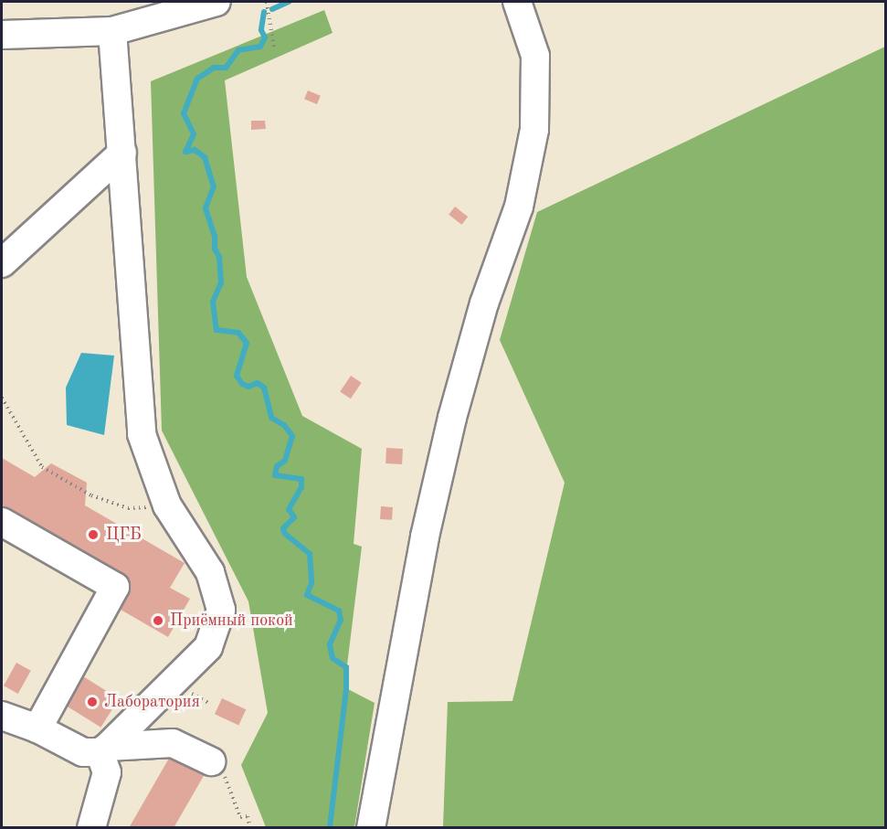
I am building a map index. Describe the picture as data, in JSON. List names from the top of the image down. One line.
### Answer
{"places":["ЦГБ","Приёмный покой","Лаборатория"]}
